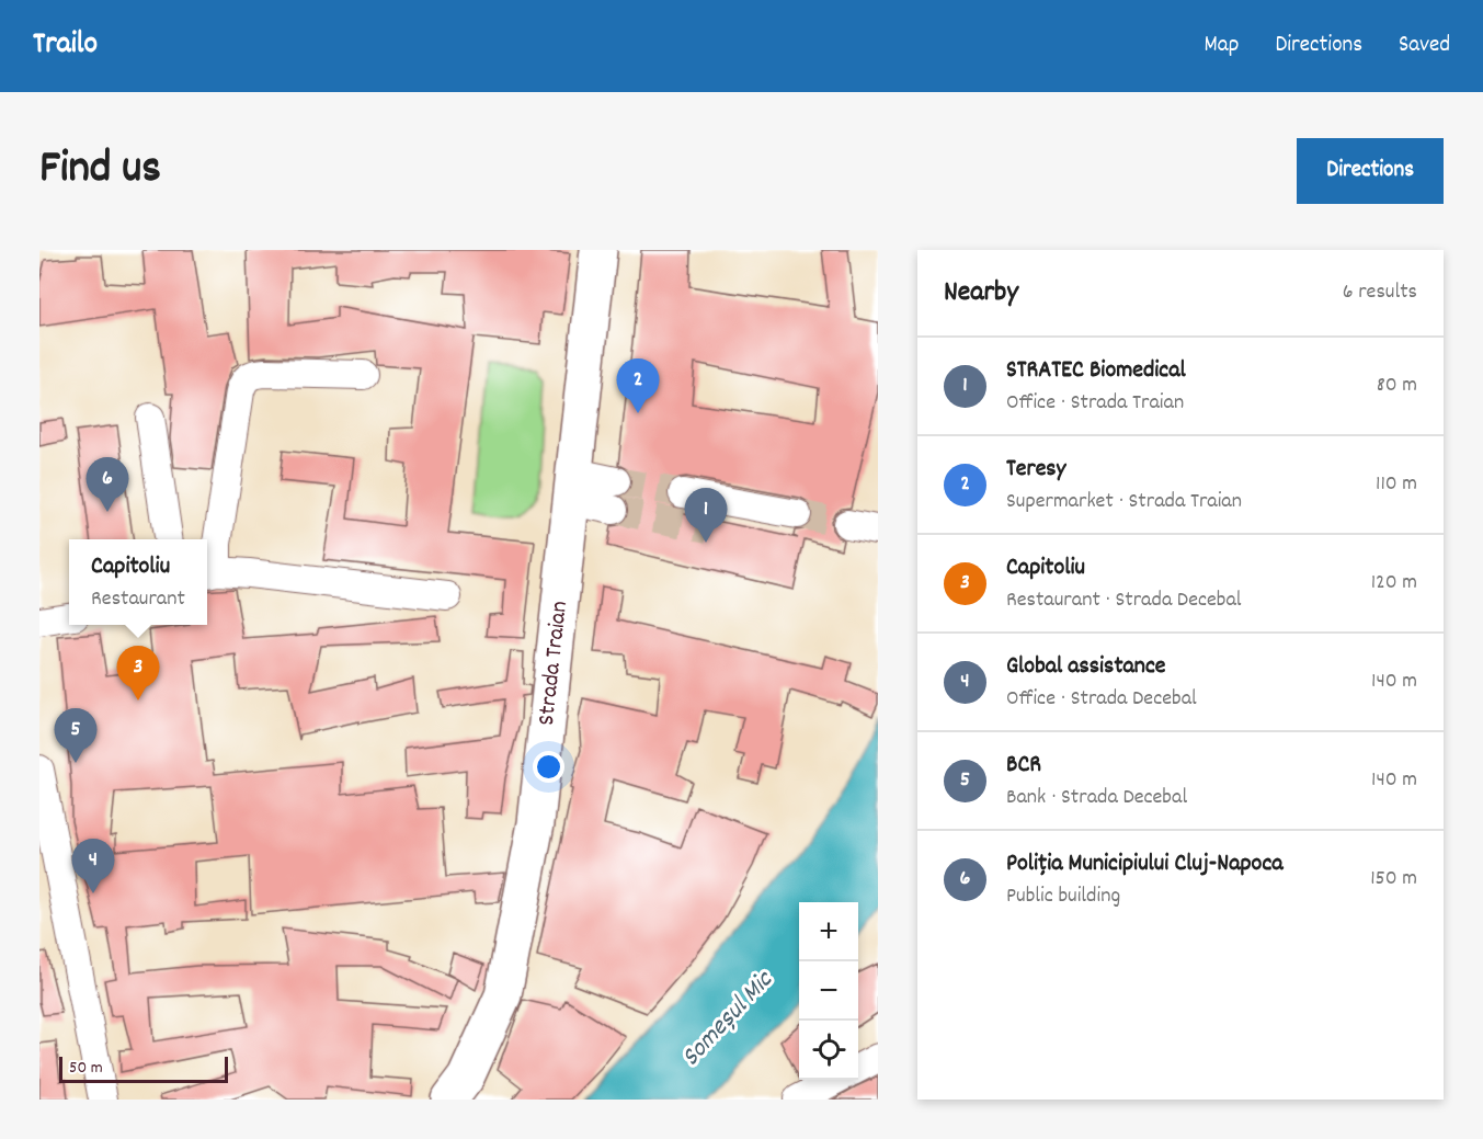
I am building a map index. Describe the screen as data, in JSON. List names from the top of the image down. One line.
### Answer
{"streets":{"main road":["Strada Traian"]},"water":["Someșul Mic"],"scale_bar":"50 m","page":{"header":"Trailo","nav":["Map","Directions","Saved"],"title":"Find us","buttons":"Directions","heading":["Nearby","6 results"],"list":[{"mark":"1","name":"STRATEC Biomedical","note":"Office · Strada Traian","value":"80 m"},{"mark":"2","name":"Teresy","note":"Supermarket · Strada Traian","value":"110 m"},{"mark":"3","name":"Capitoliu","note":"Restaurant · Strada Decebal","value":"120 m"},{"mark":"4","name":"Global assistance","note":"Office · Strada Decebal","value":"140 m"},{"mark":"5","name":"BCR","note":"Bank · Strada Decebal","value":"140 m"},{"mark":"6","name":"Poliția Municipiului Cluj-Napoca","note":"Public building","value":"150 m"}],"pins":["2","6","1","3","5","4"],"popup":["Capitoliu","Restaurant"],"map_buttons":["+","−"],"scale":"50 m"}}
